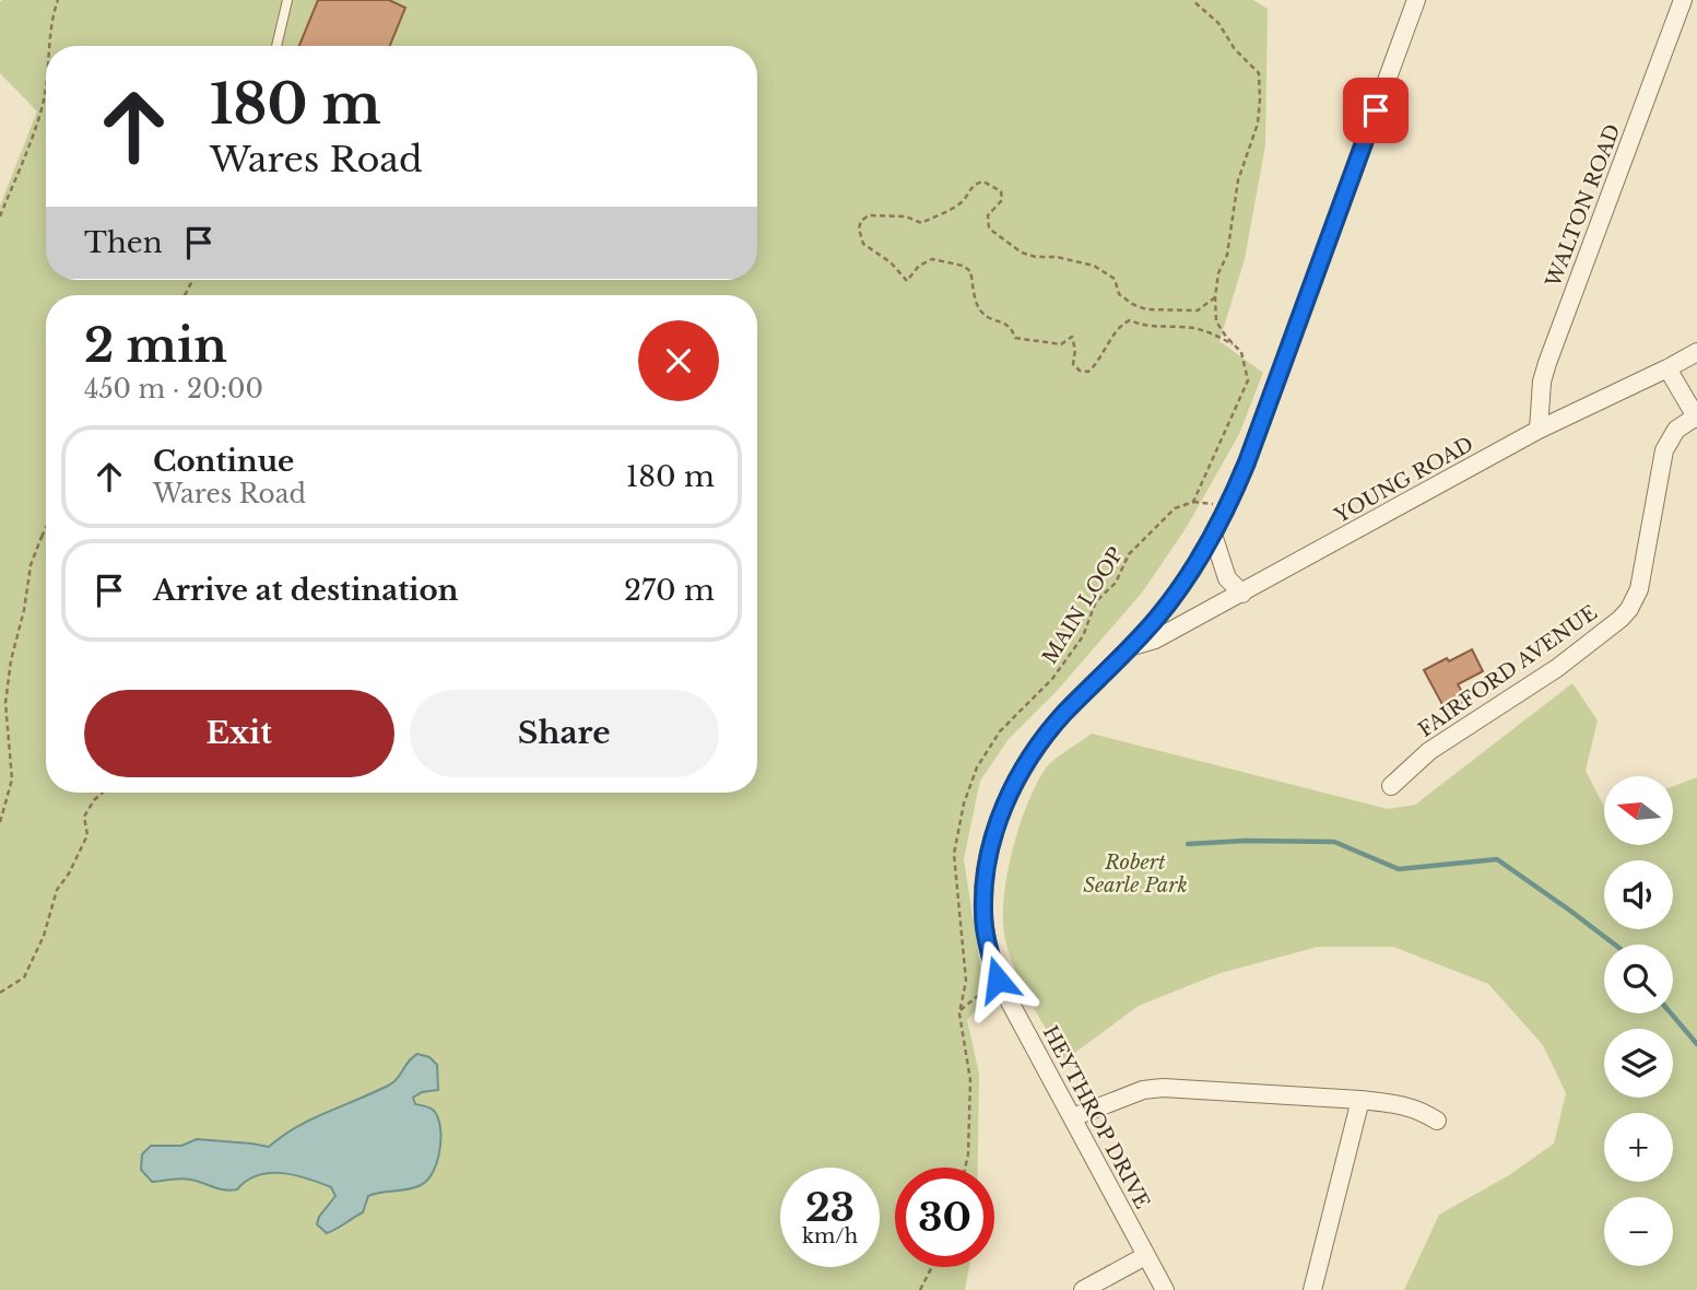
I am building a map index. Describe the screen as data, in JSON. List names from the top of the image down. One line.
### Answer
{"streets":{"street":["WALTON ROAD","YOUNG ROAD","FAIRFORD AVENUE","HEYTHROP DRIVE"],"path":["MAIN LOOP"]},"crossings":[["WALTON ROAD","YOUNG ROAD"],["YOUNG ROAD","HEYTHROP DRIVE"]],"parks":["Robert Searle Park"],"north":"left","page":{"turn":["180 m","Wares Road"],"then":"Then","heading":["2 min","450 m · 20:00"],"list":[{"name":"Continue","note":"Wares Road","value":"180 m"},{"name":"Arrive at destination","value":"270 m"}],"buttons":["Exit","Share"],"map_buttons":["+","−"],"speed":"23 km/h","limit":"30"}}
